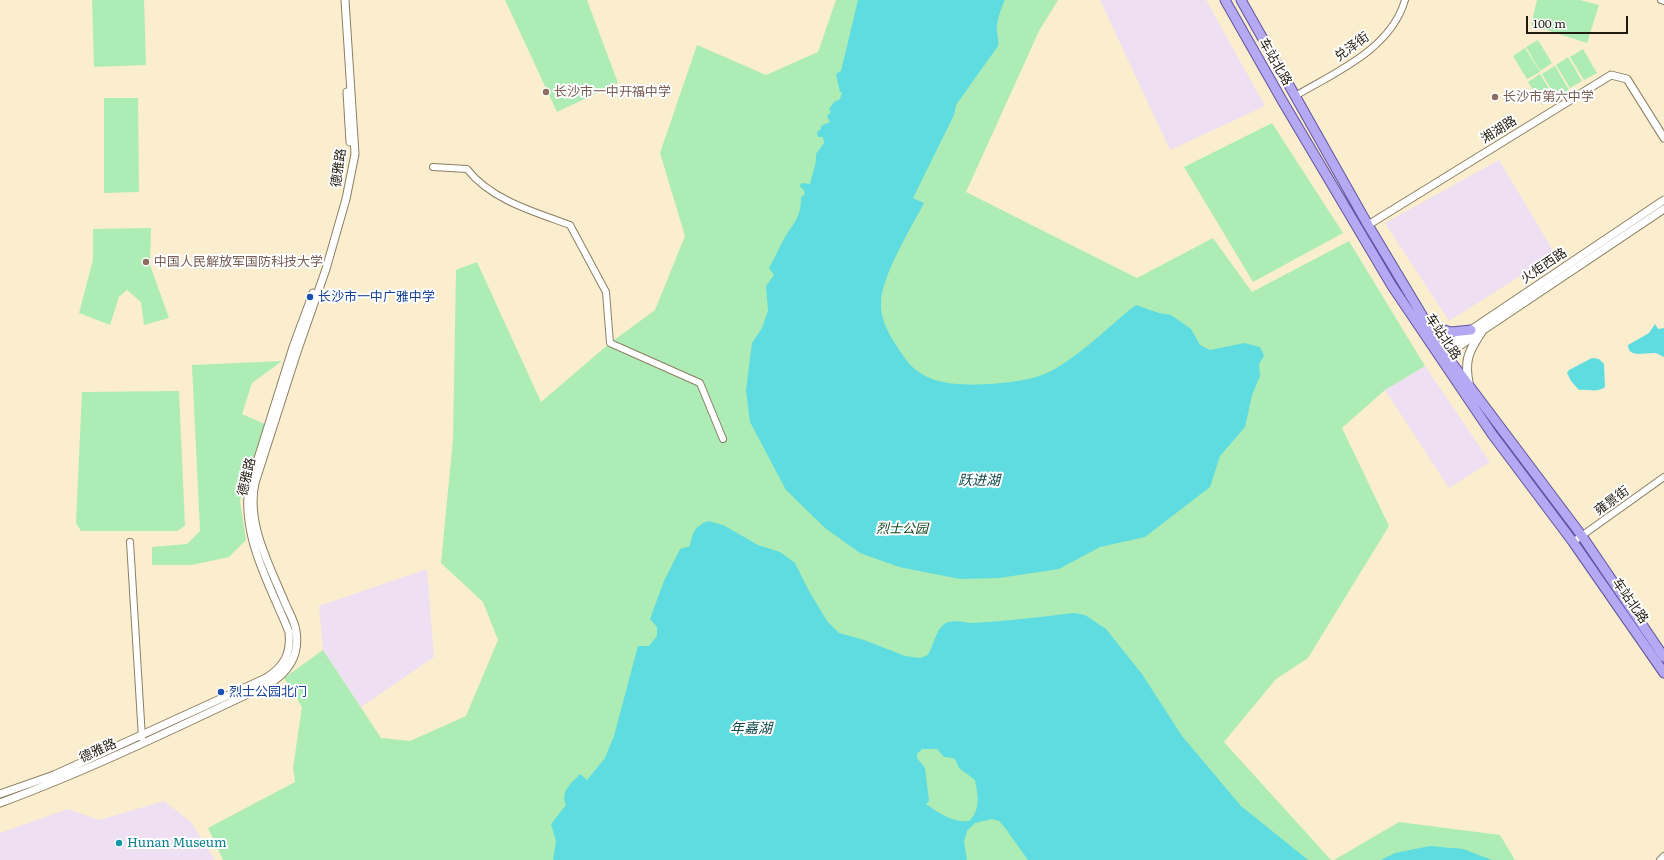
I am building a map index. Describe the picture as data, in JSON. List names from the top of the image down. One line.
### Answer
{"streets":{"main road":["车站北路"],"street":["兑泽街","湘湖路","德雅路","火炬西路","雍景街"]},"crossings":[["兑泽街","车站北路"],["车站北路","湘湖路"],["车站北路","火炬西路"],["车站北路","雍景街"]],"water":["跃进湖","年嘉湖"],"parks":["烈士公园"],"places":["长沙市一中开福中学","长沙市第六中学","中国人民解放军国防科技大学","长沙市一中广雅中学","烈士公园北门","Hunan Museum"],"scale_bar":"100 m"}
